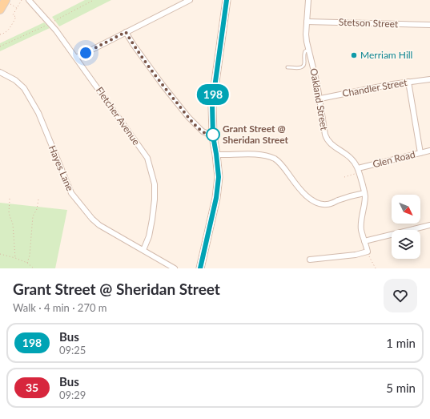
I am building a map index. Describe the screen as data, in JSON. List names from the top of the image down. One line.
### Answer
{"streets":{"street":["Stetson Street","Chandler Street","Oakland Street","Fletcher Avenue","Glen Road","Hayes Lane"]},"crossings":[["Stetson Street","Oakland Street"],["Chandler Street","Oakland Street"],["Oakland Street","Glen Road"],["Fletcher Avenue","Hayes Lane"]],"places":["Merriam Hill","Grant Street @ Sheridan Street"],"lines":["bus line 198"],"north":"bottom right","page":{"on_map":"198","heading":["Grant Street @ Sheridan Street","Walk · 4 min · 270 m"],"list":[{"mark":"198","name":"Bus","note":"09:25","value":"1 min"},{"mark":"35","name":"Bus","note":"09:29","value":"5 min"}]}}
